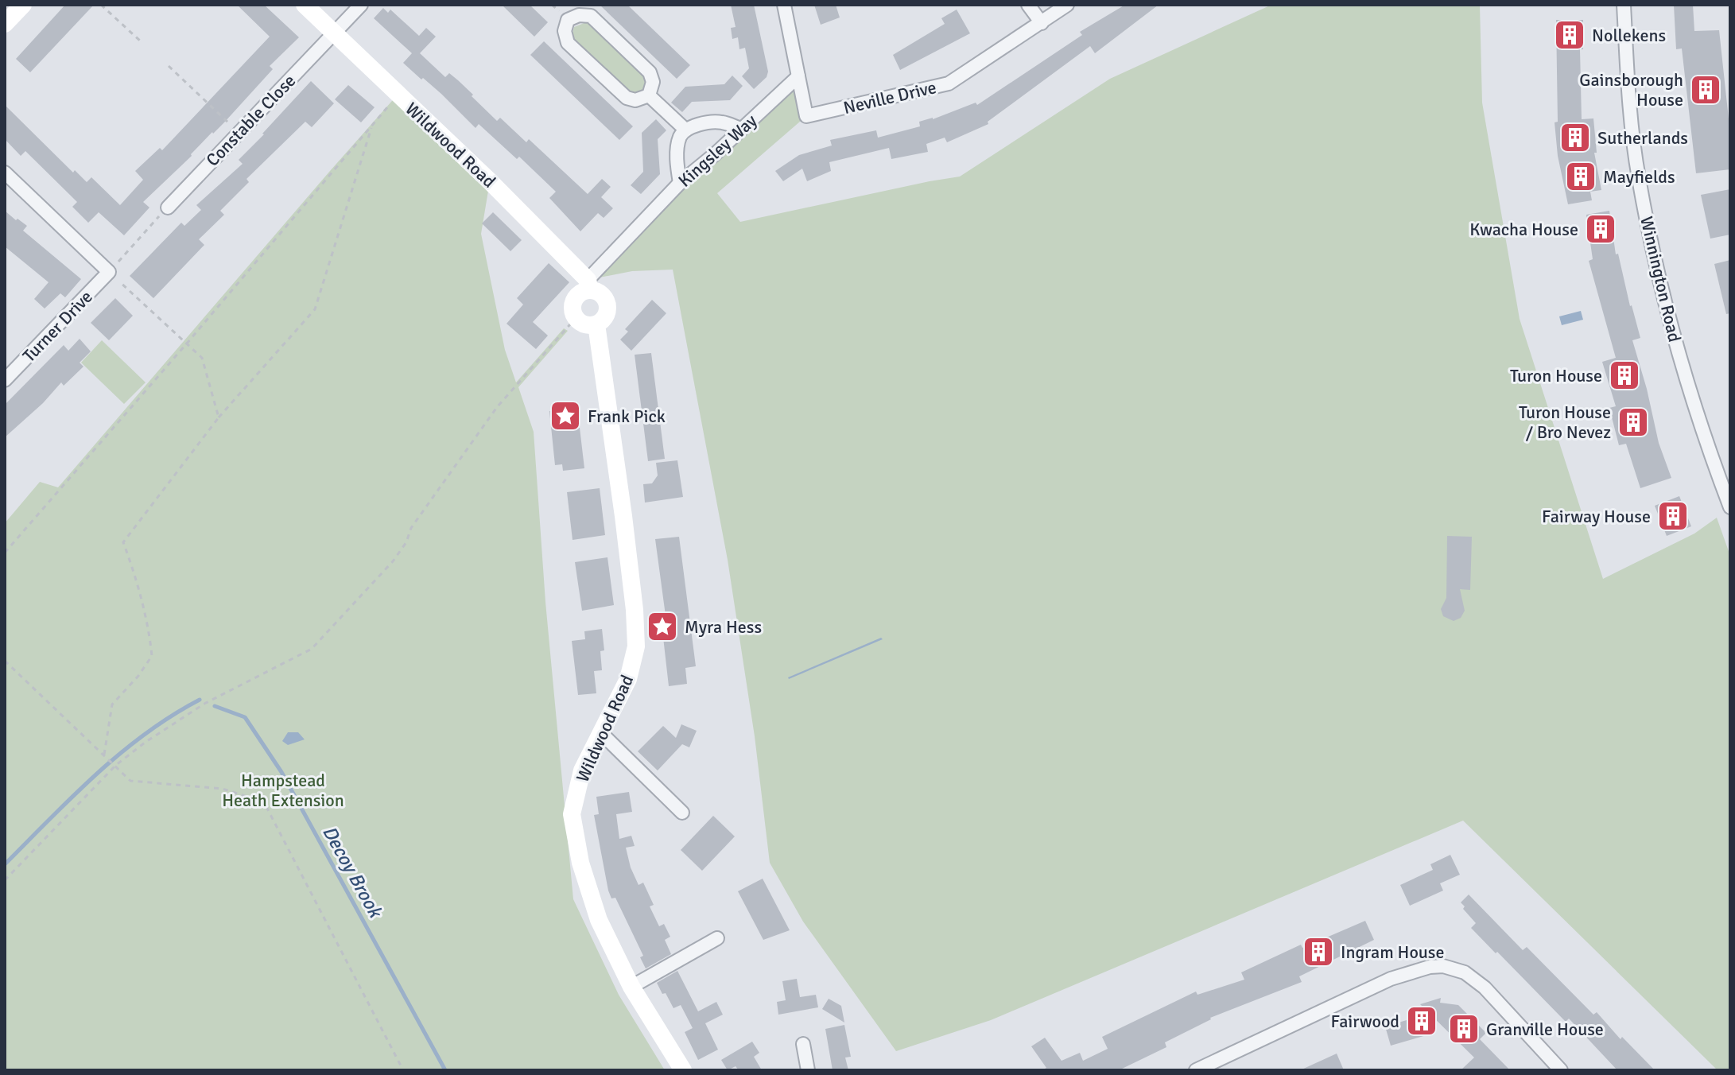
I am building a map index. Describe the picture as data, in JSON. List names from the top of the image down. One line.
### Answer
{"streets":{"street":["Neville Drive","Constable Close","Wildwood Road","Kingsley Way","Winnington Road","Turner Drive"]},"crossings":[["Neville Drive","Kingsley Way"],["Constable Close","Wildwood Road"],["Wildwood Road","Kingsley Way"]],"water":["Decoy Brook"],"parks":["Hampstead Heath Extension"],"places":{"building":["Nollekens","Gainsborough House","Sutherlands","Mayfields","Kwacha House","Turon House","Turon House / Bro Nevez","Fairway House","Ingram House","Fairwood","Granville House"],"place":["Frank Pick","Myra Hess"]}}
